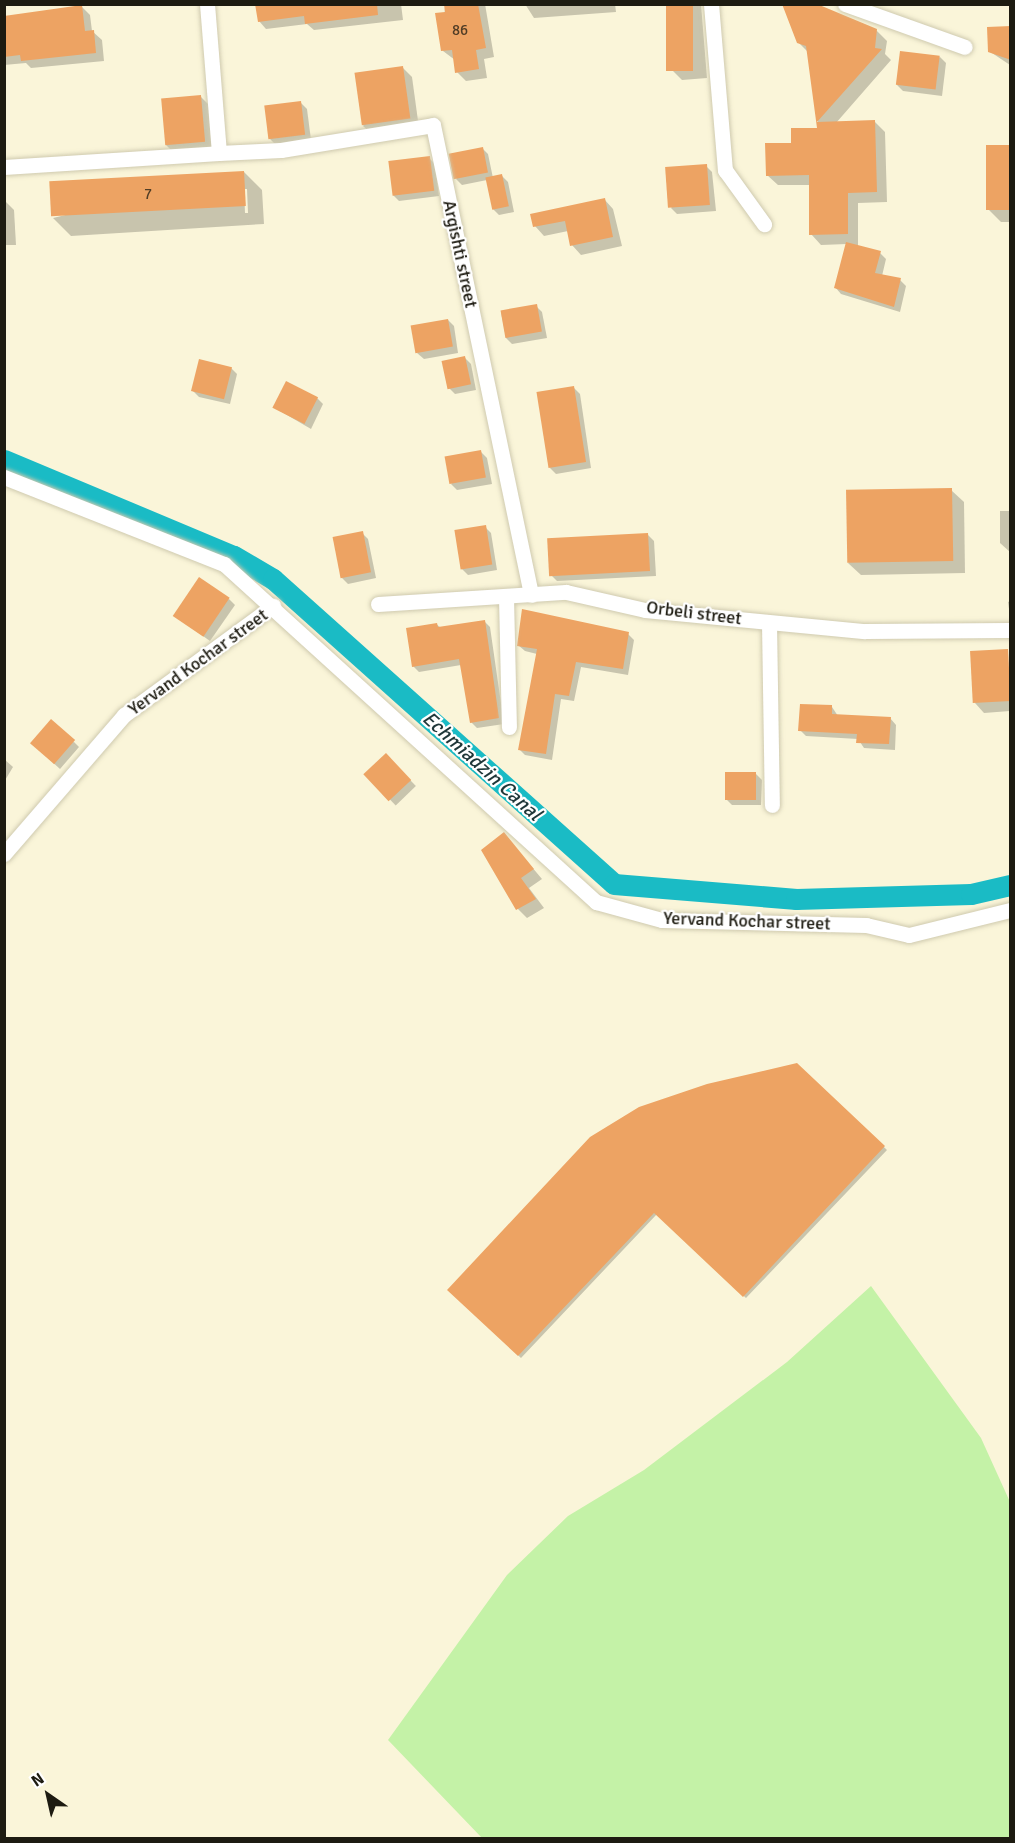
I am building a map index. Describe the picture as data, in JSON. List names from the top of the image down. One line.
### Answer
{"streets":{"street":["Argishti street","Orbeli street","Yervand Kochar street"]},"crossings":[["Argishti street","Orbeli street"]],"water":["Echmiadzin Canal"],"house_numbers":["86","7"],"north":"top left"}
